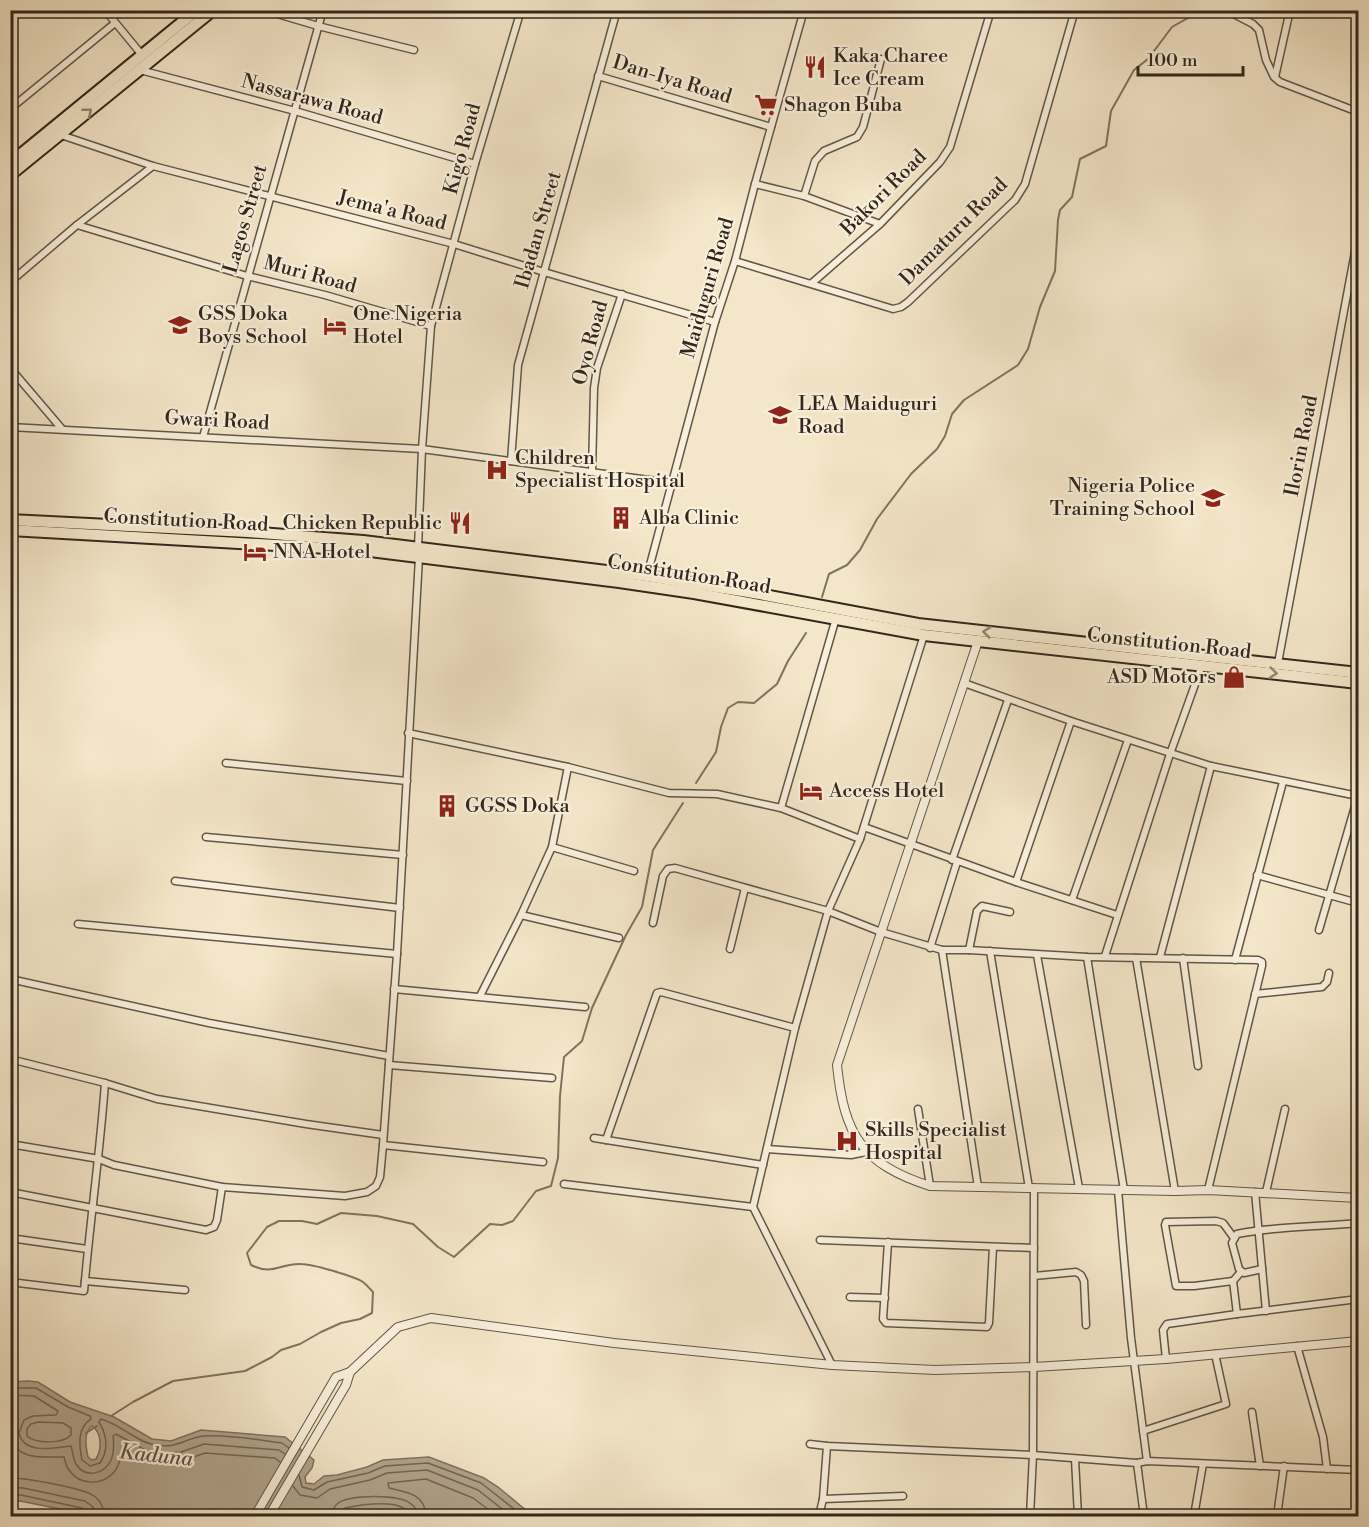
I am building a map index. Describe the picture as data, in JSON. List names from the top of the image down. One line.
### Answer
{"streets":{"main road":["Constitution Road"],"street":["Dan-Iya Road","Nassarawa Road","Kigo Road","Bakori Road","Jema'a Road","Lagos Street","Ibadan Street","Damaturu Road","Muri Road","Maiduguri Road","Oyo Road","Gwari Road","Ilorin Road"]},"crossings":[["Dan-Iya Road","Ibadan Street"],["Dan-Iya Road","Maiduguri Road"],["Nassarawa Road","Kigo Road"],["Nassarawa Road","Lagos Street"],["Kigo Road","Jema'a Road"],["Kigo Road","Muri Road"],["Kigo Road","Gwari Road"],["Kigo Road","Constitution Road"],["Bakori Road","Damaturu Road"],["Jema'a Road","Lagos Street"],["Jema'a Road","Ibadan Street"],["Jema'a Road","Maiduguri Road"],["Jema'a Road","Oyo Road"],["Lagos Street","Muri Road"],["Lagos Street","Gwari Road"],["Ibadan Street","Gwari Road"],["Damaturu Road","Maiduguri Road"],["Maiduguri Road","Gwari Road"],["Maiduguri Road","Constitution Road"],["Oyo Road","Gwari Road"],["Ilorin Road","Constitution Road"]],"water":["Kaduna"],"places":{"restaurant":["Kaka Charee Ice Cream","Chicken Republic"],"supermarket":["Shagon Buba"],"school or university":["GSS Doka Boys School","LEA Maiduguri Road","Nigeria Police Training School"],"hotel":["One Nigeria Hotel","NNA Hotel","Access Hotel"],"hospital":["Children Specialist Hospital","Skills Specialist Hospital"],"building":["Alba Clinic","GGSS Doka"],"shop":["ASD Motors"]},"scale_bar":"100 m"}
